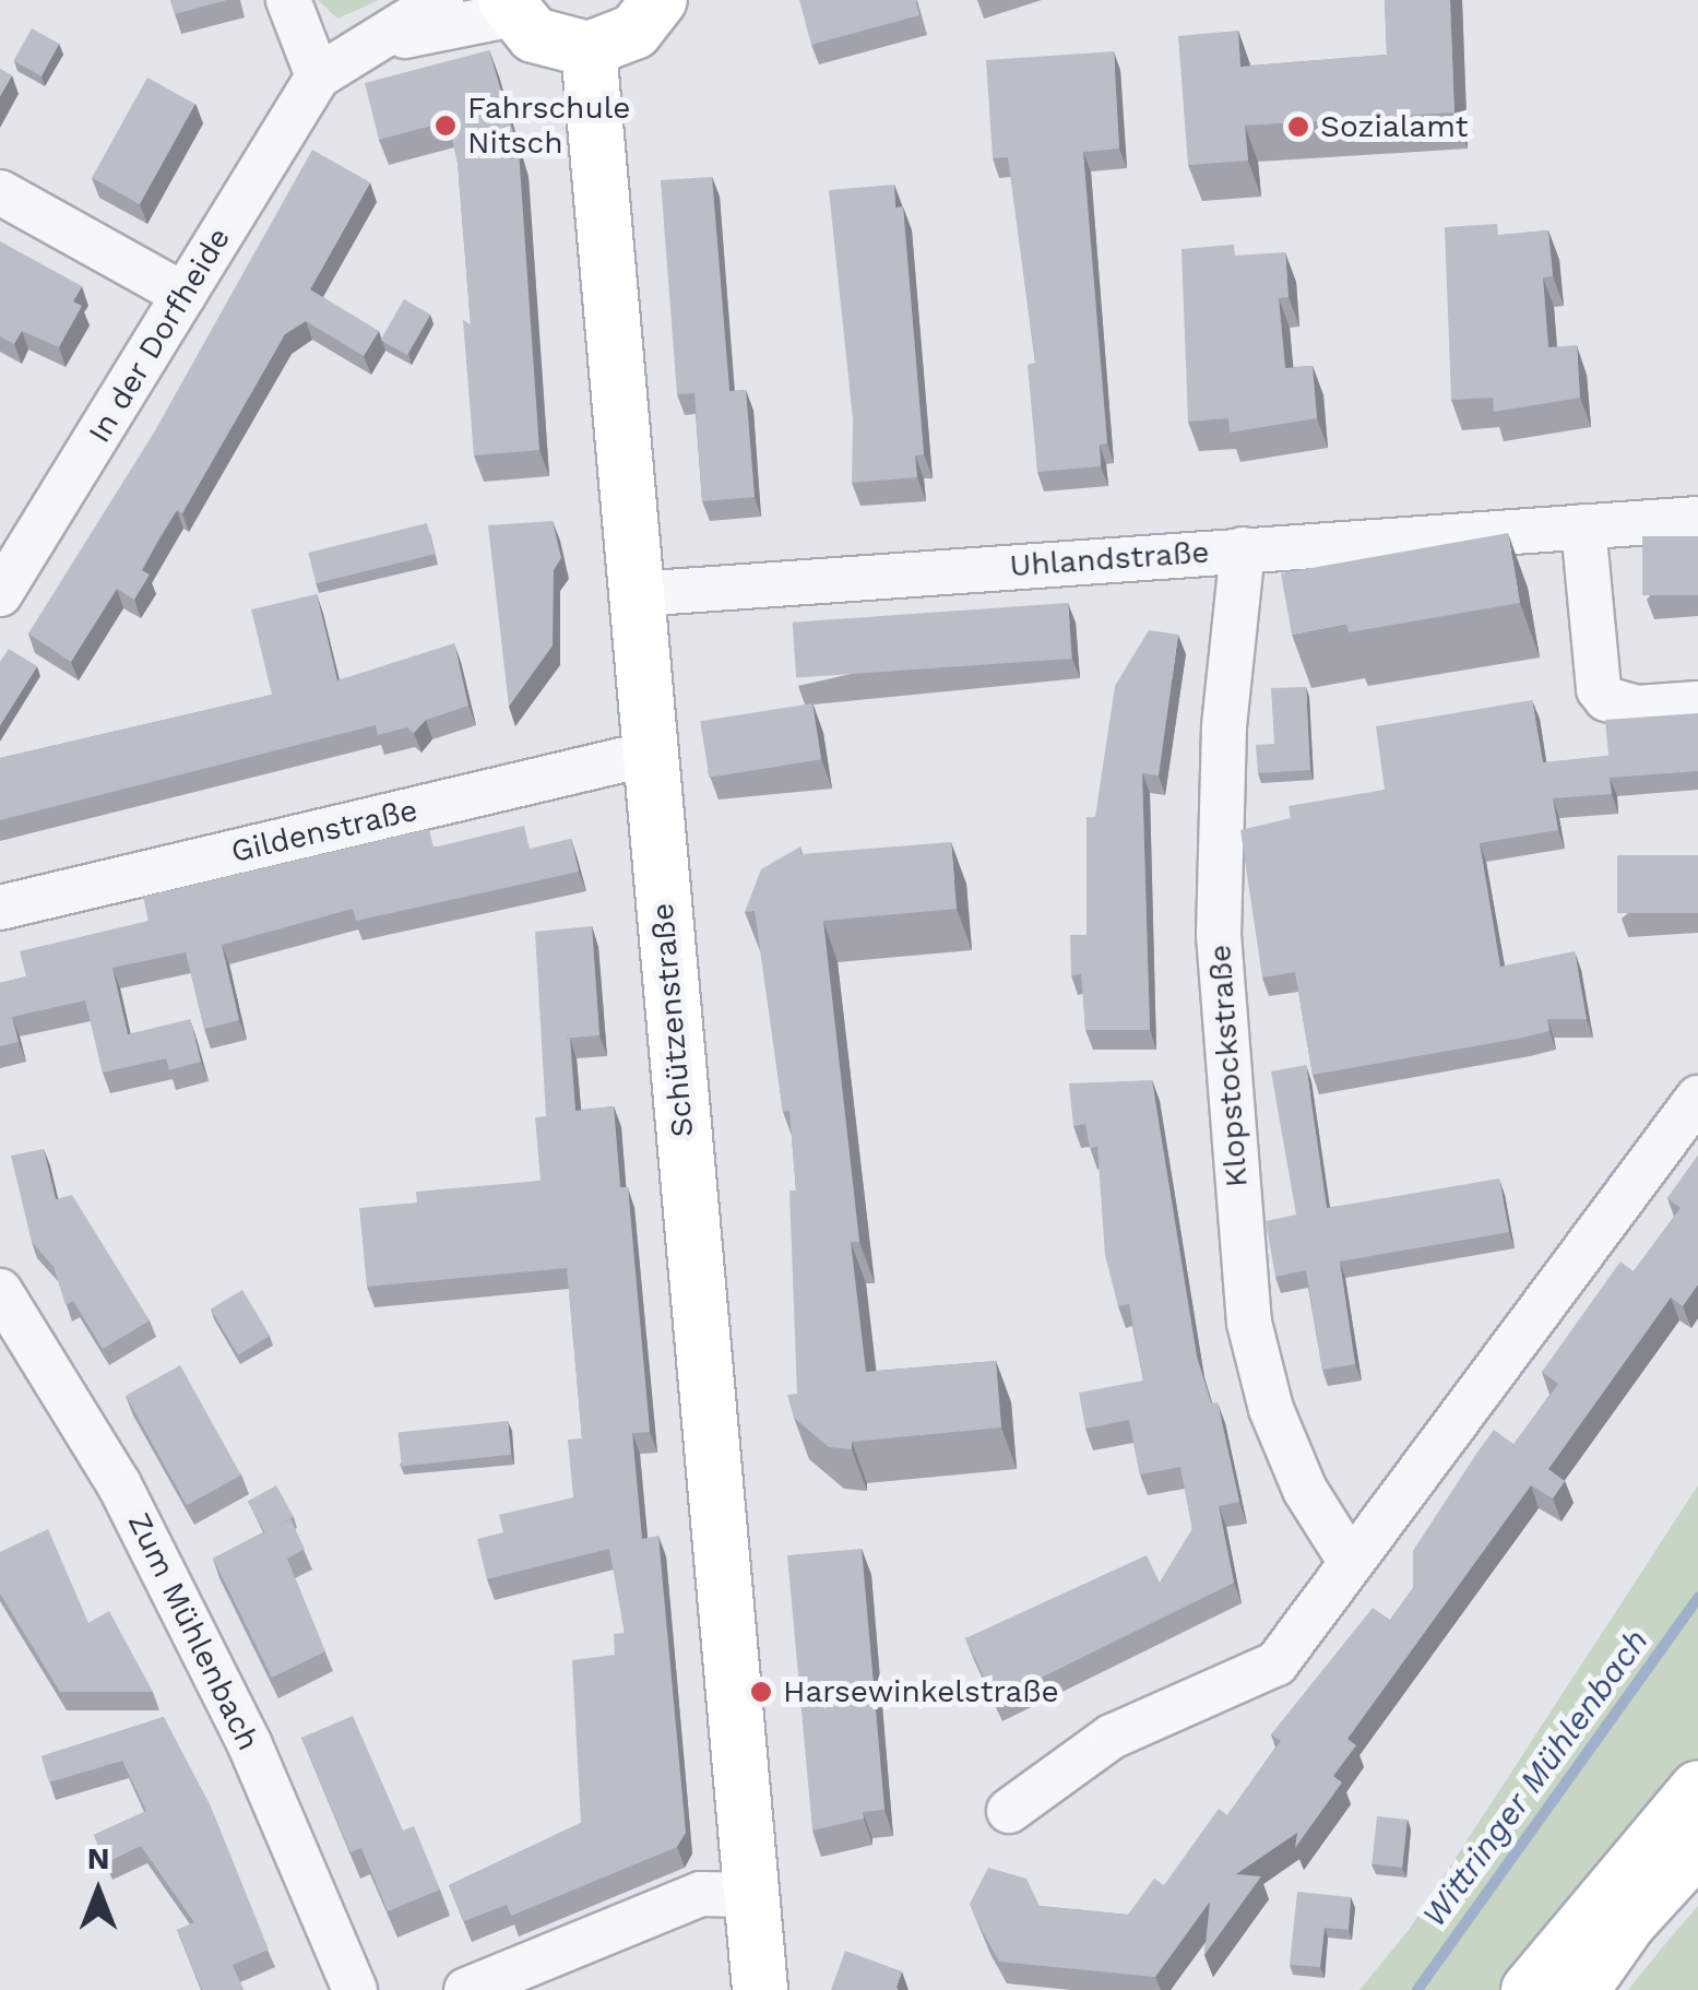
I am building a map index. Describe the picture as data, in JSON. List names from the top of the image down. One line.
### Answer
{"streets":{"main road":["Schützenstraße"],"street":["In der Dorfheide","Uhlandstraße","Gildenstraße","Klopstockstraße","Zum Mühlenbach"]},"crossings":[["Uhlandstraße","Schützenstraße"],["Uhlandstraße","Klopstockstraße"],["Gildenstraße","Schützenstraße"]],"water":["Wittringer Mühlenbach"],"places":["Fahrschule Nitsch","Sozialamt","Harsewinkelstraße"],"north":"top"}
